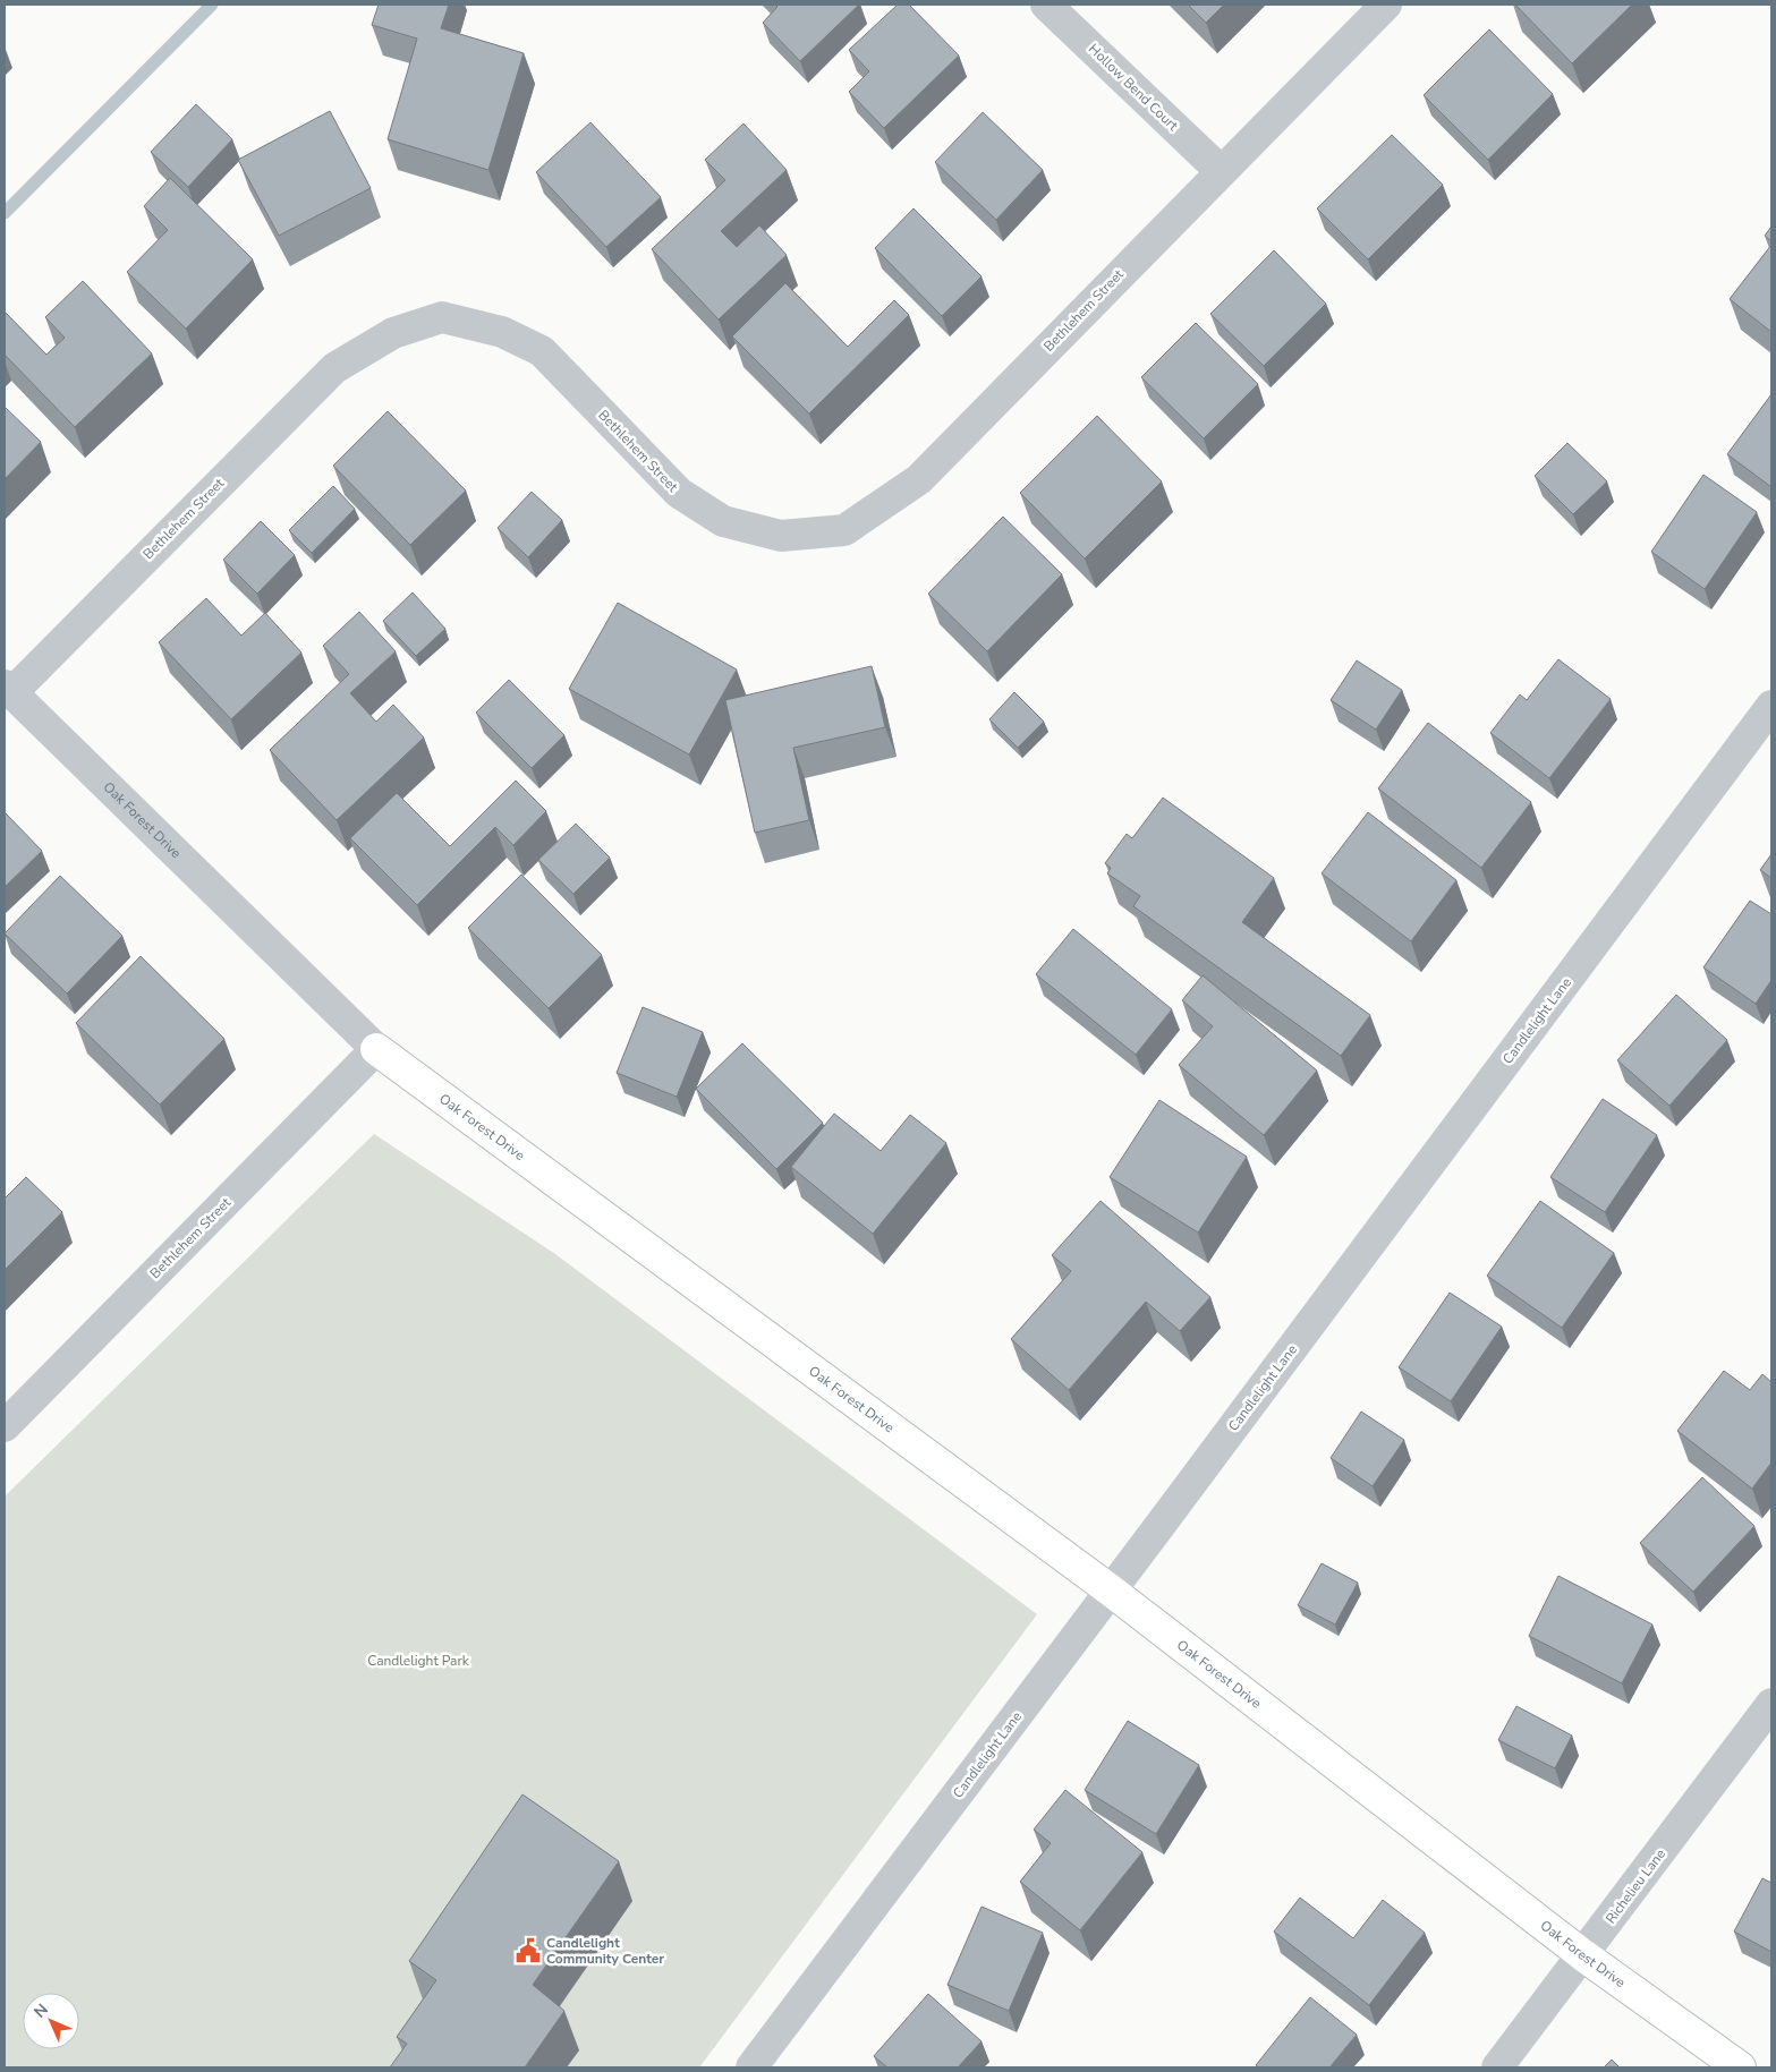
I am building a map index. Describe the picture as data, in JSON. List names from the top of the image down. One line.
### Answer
{"streets":{"street":["Hollow Bend Court","Bethlehem Street","Oak Forest Drive","Candlelight Lane","Richelieu Lane"]},"crossings":[["Hollow Bend Court","Bethlehem Street"],["Bethlehem Street","Oak Forest Drive"],["Oak Forest Drive","Candlelight Lane"],["Oak Forest Drive","Richelieu Lane"]],"parks":["Candlelight Park"],"places":{"public building":["Candlelight Community Center"]},"north":"top left"}
